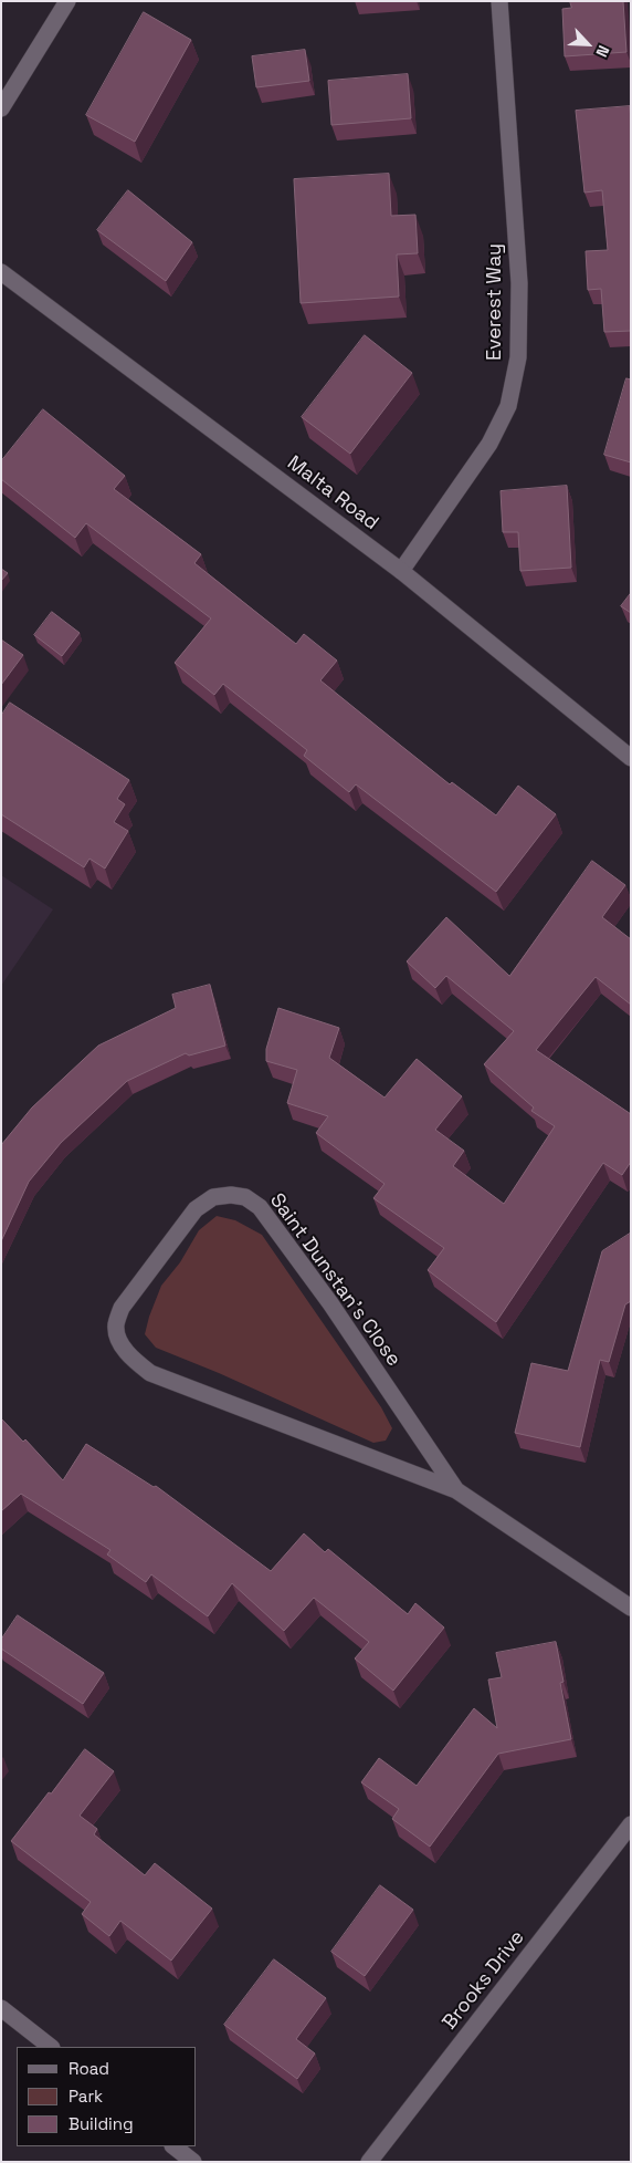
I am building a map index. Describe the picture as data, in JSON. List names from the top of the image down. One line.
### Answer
{"streets":{"street":["Everest Way","Malta Road","Saint Dunstan's Close","Brooks Drive"]},"crossings":[["Everest Way","Malta Road"]],"legend":["Road","Park","Building"],"north":"bottom right"}
